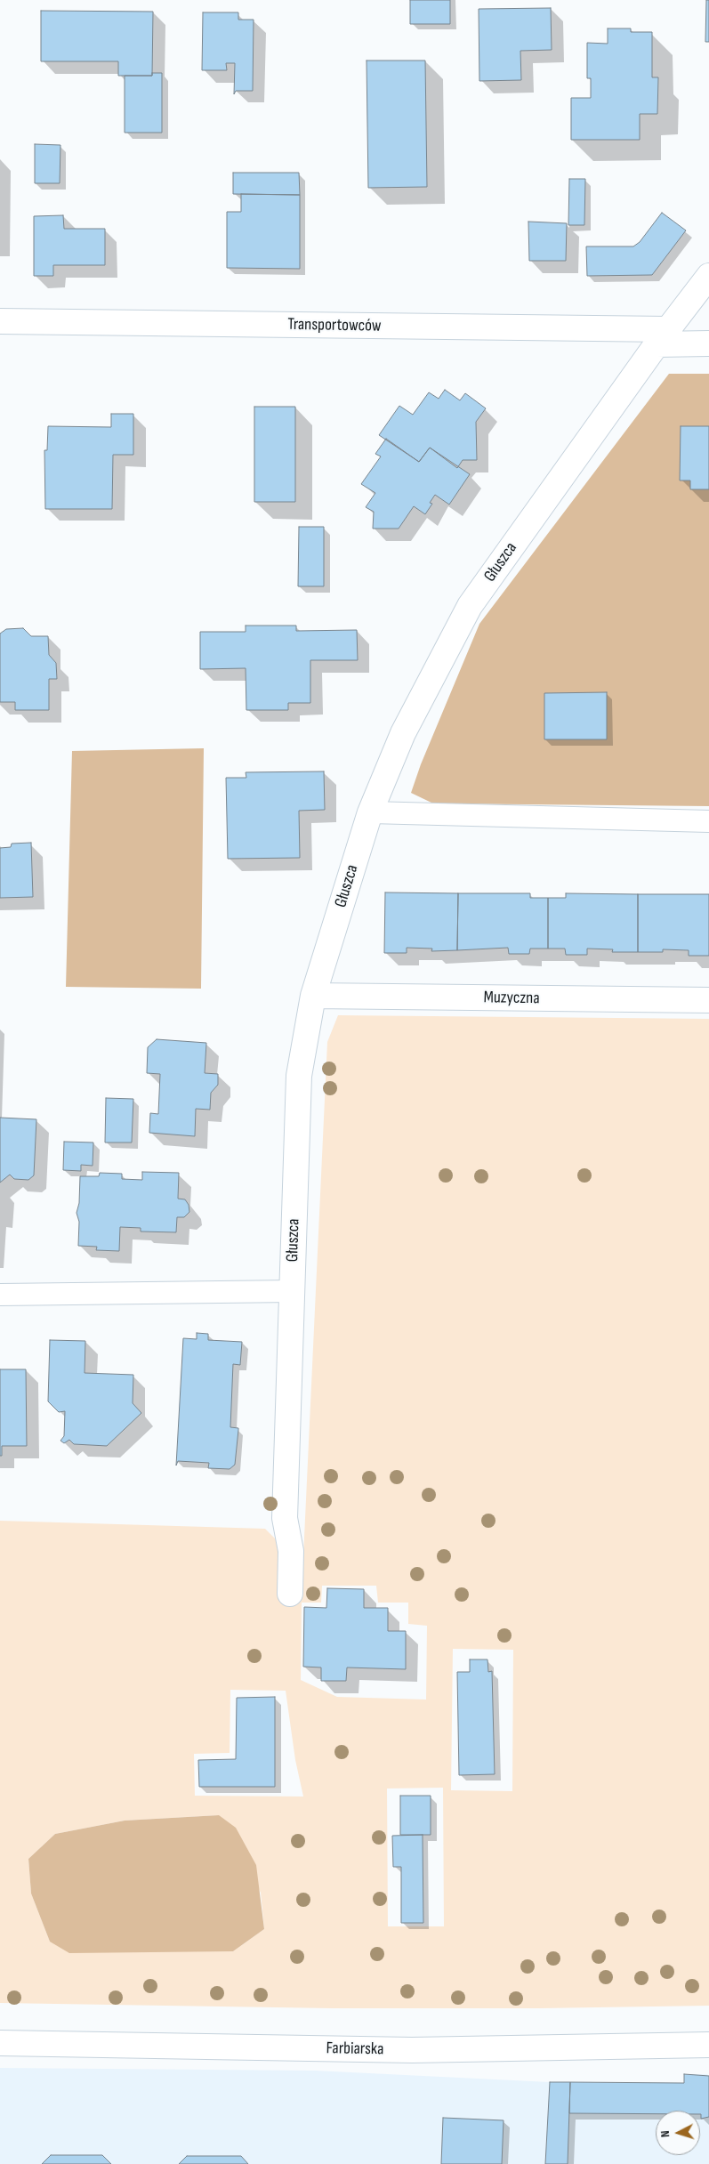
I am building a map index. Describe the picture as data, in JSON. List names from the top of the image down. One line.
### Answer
{"streets":{"street":["Transportowców","Głuszca","Muzyczna","Farbiarska"]},"crossings":[["Transportowców","Głuszca"],["Głuszca","Muzyczna"]],"north":"left"}
